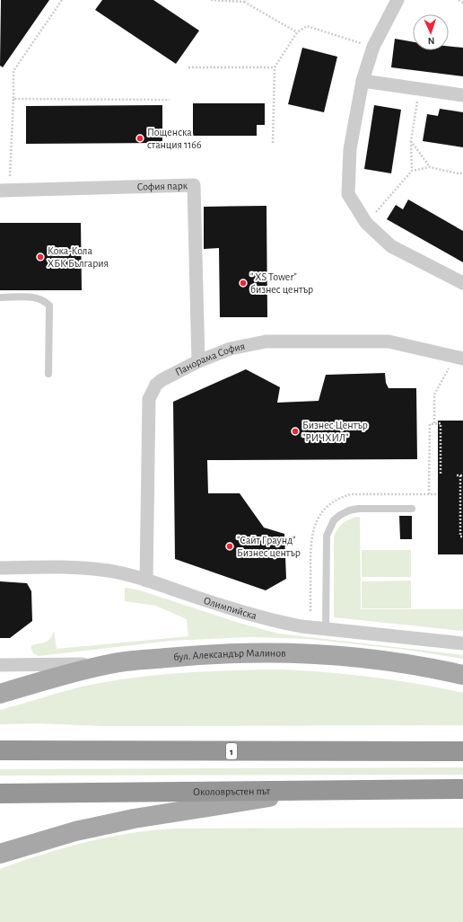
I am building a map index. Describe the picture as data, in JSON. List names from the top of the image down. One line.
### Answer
{"streets":{"highway":["1","Околовръстен път"],"main road":["бул. Александър Малинов"],"street":["София парк","Панорама София","Олимпийска"]},"crossings":[["София парк","Панорама София"],["Панорама София","Олимпийска"]],"places":["Пощенска станция 1166","Кока-Кола ХБК България","\" XS Tower\" бизнес център","Бизнес Център \"РИЧХИЛ\"","\"Сайт Граунд\" Бизнес център"],"north":"bottom"}
